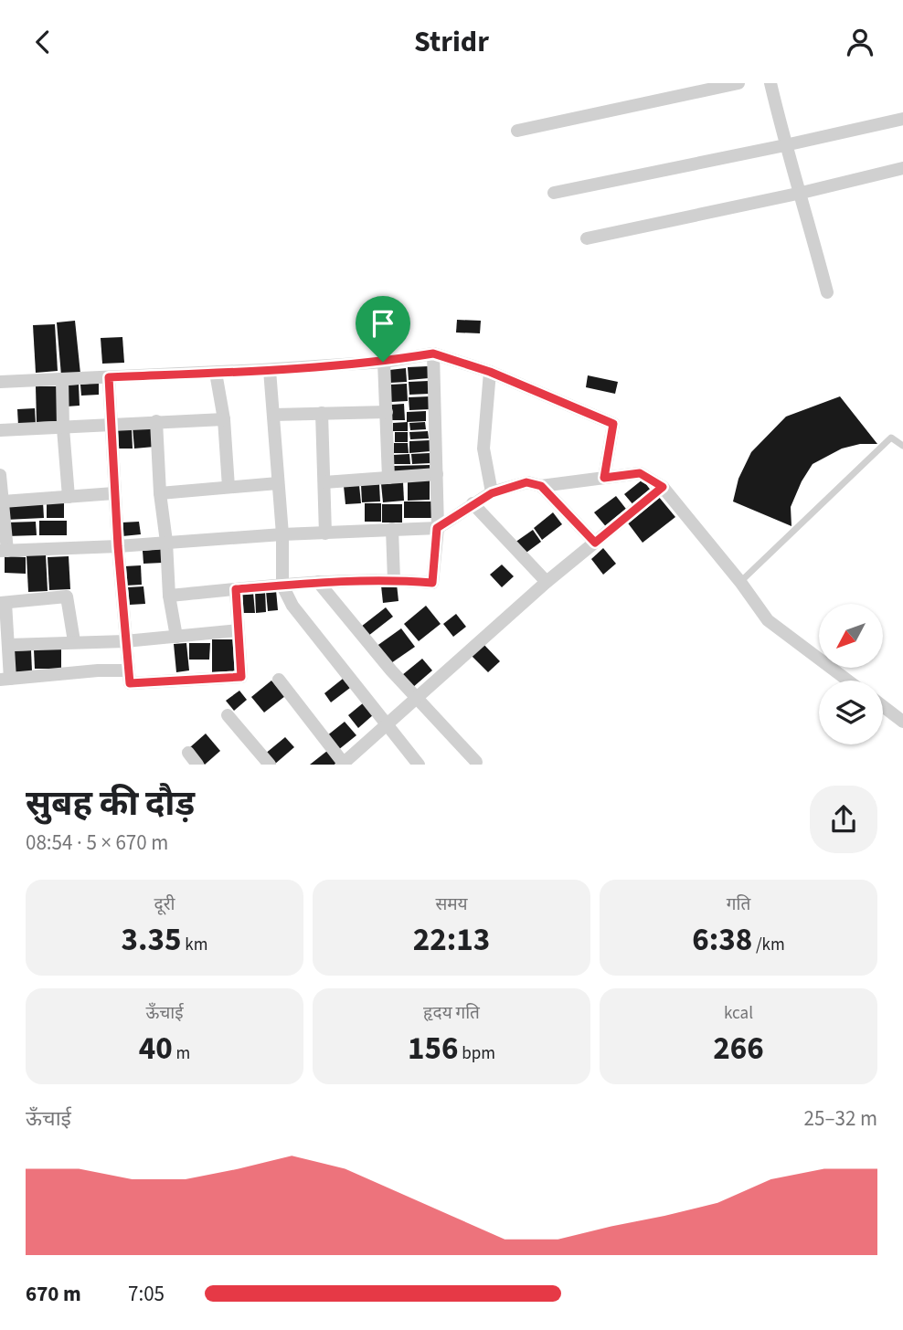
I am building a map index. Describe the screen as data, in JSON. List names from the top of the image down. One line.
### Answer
{"north":"bottom left","page":{"header":"Stridr","heading":["सुबह की दौड़","08:54 · 5 × 670 m"],"stats":[["दूरी","3.35 km"],["समय","22:13"],["गति","6:38 /km"],["ऊँचाई","40 m"],["हृदय गति","156 bpm"],["kcal","266"]],"chart":["ऊँचाई","25–32 m"],"list":[{"name":"670 m","note":"7:05"}]}}
